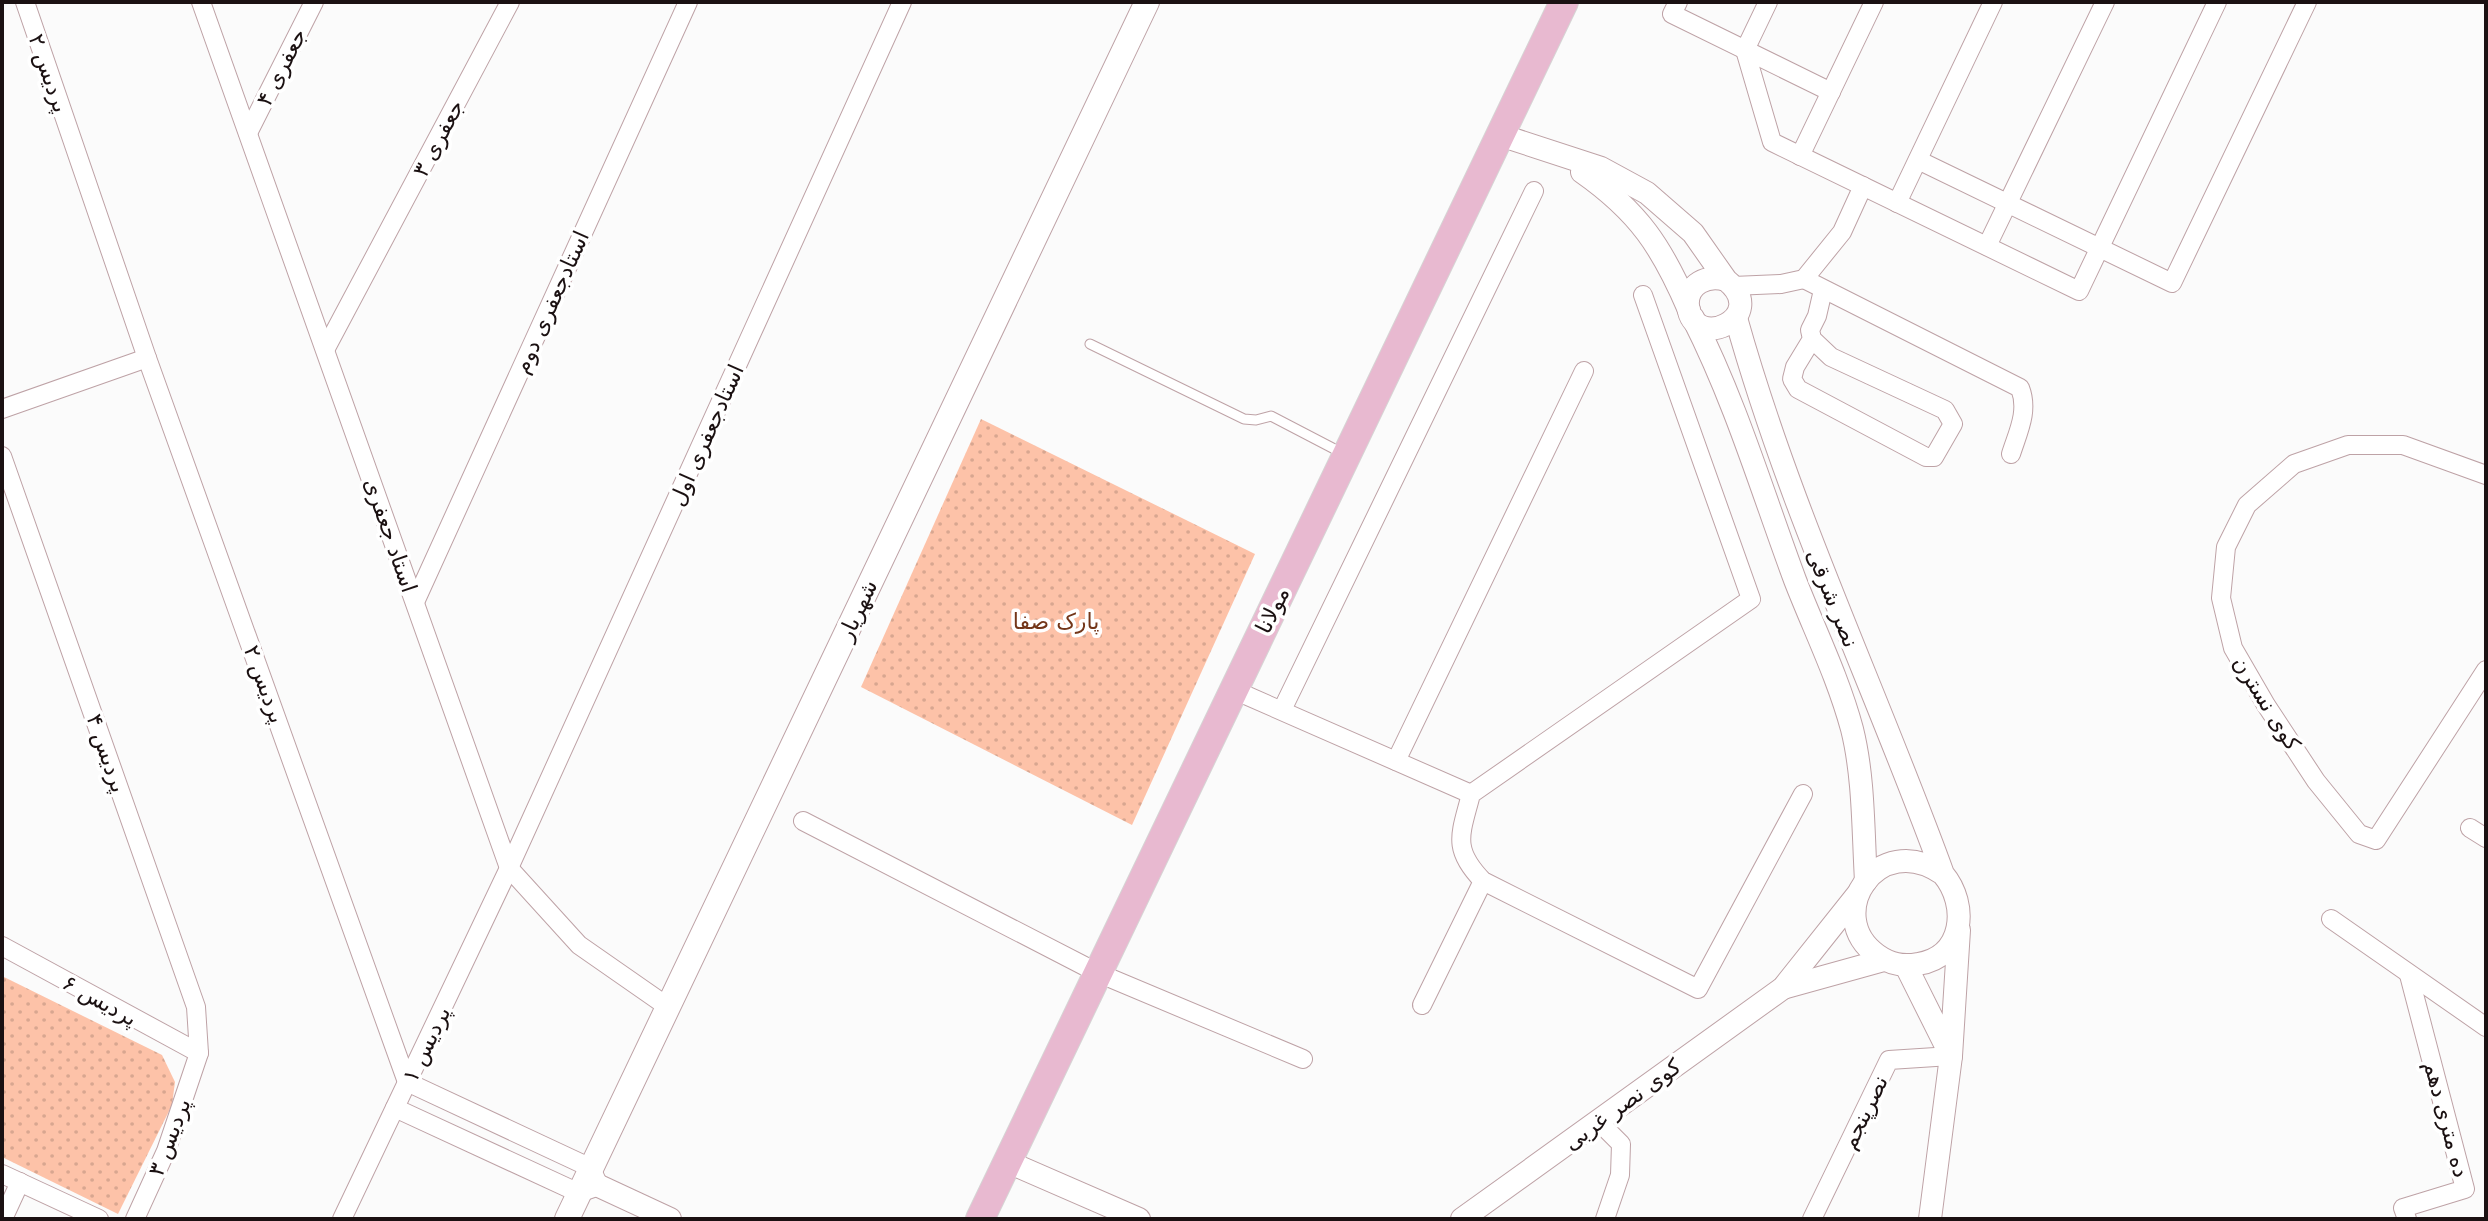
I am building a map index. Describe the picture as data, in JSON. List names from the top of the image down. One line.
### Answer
{"streets":{"main road":["شهریار","مولانا"],"street":["جعفری ۴","پردیس ۲","جعفری ۳","استادجعفری دوم","استادجعفری اول","استاد جعفری","نصر شرقی","کوی نسترن","پردیس ۴","پردیس ۶","پردیس ۱","کوی نصر غربی","نصرپنجم","ده متری دهم","پردیس ۳"]},"crossings":[["جعفری ۴","استاد جعفری"],["پردیس ۲","پردیس ۱"],["جعفری ۳","استاد جعفری"],["استادجعفری دوم","استاد جعفری"],["استادجعفری اول","استاد جعفری"],["استادجعفری اول","پردیس ۱"],["استاد جعفری","شهریار"],["استاد جعفری","پردیس ۱"],["نصر شرقی","کوی نصر غربی"],["پردیس ۴","پردیس ۶"],["پردیس ۴","پردیس ۳"],["پردیس ۶","پردیس ۳"]],"parks":["پارک صفا"]}
